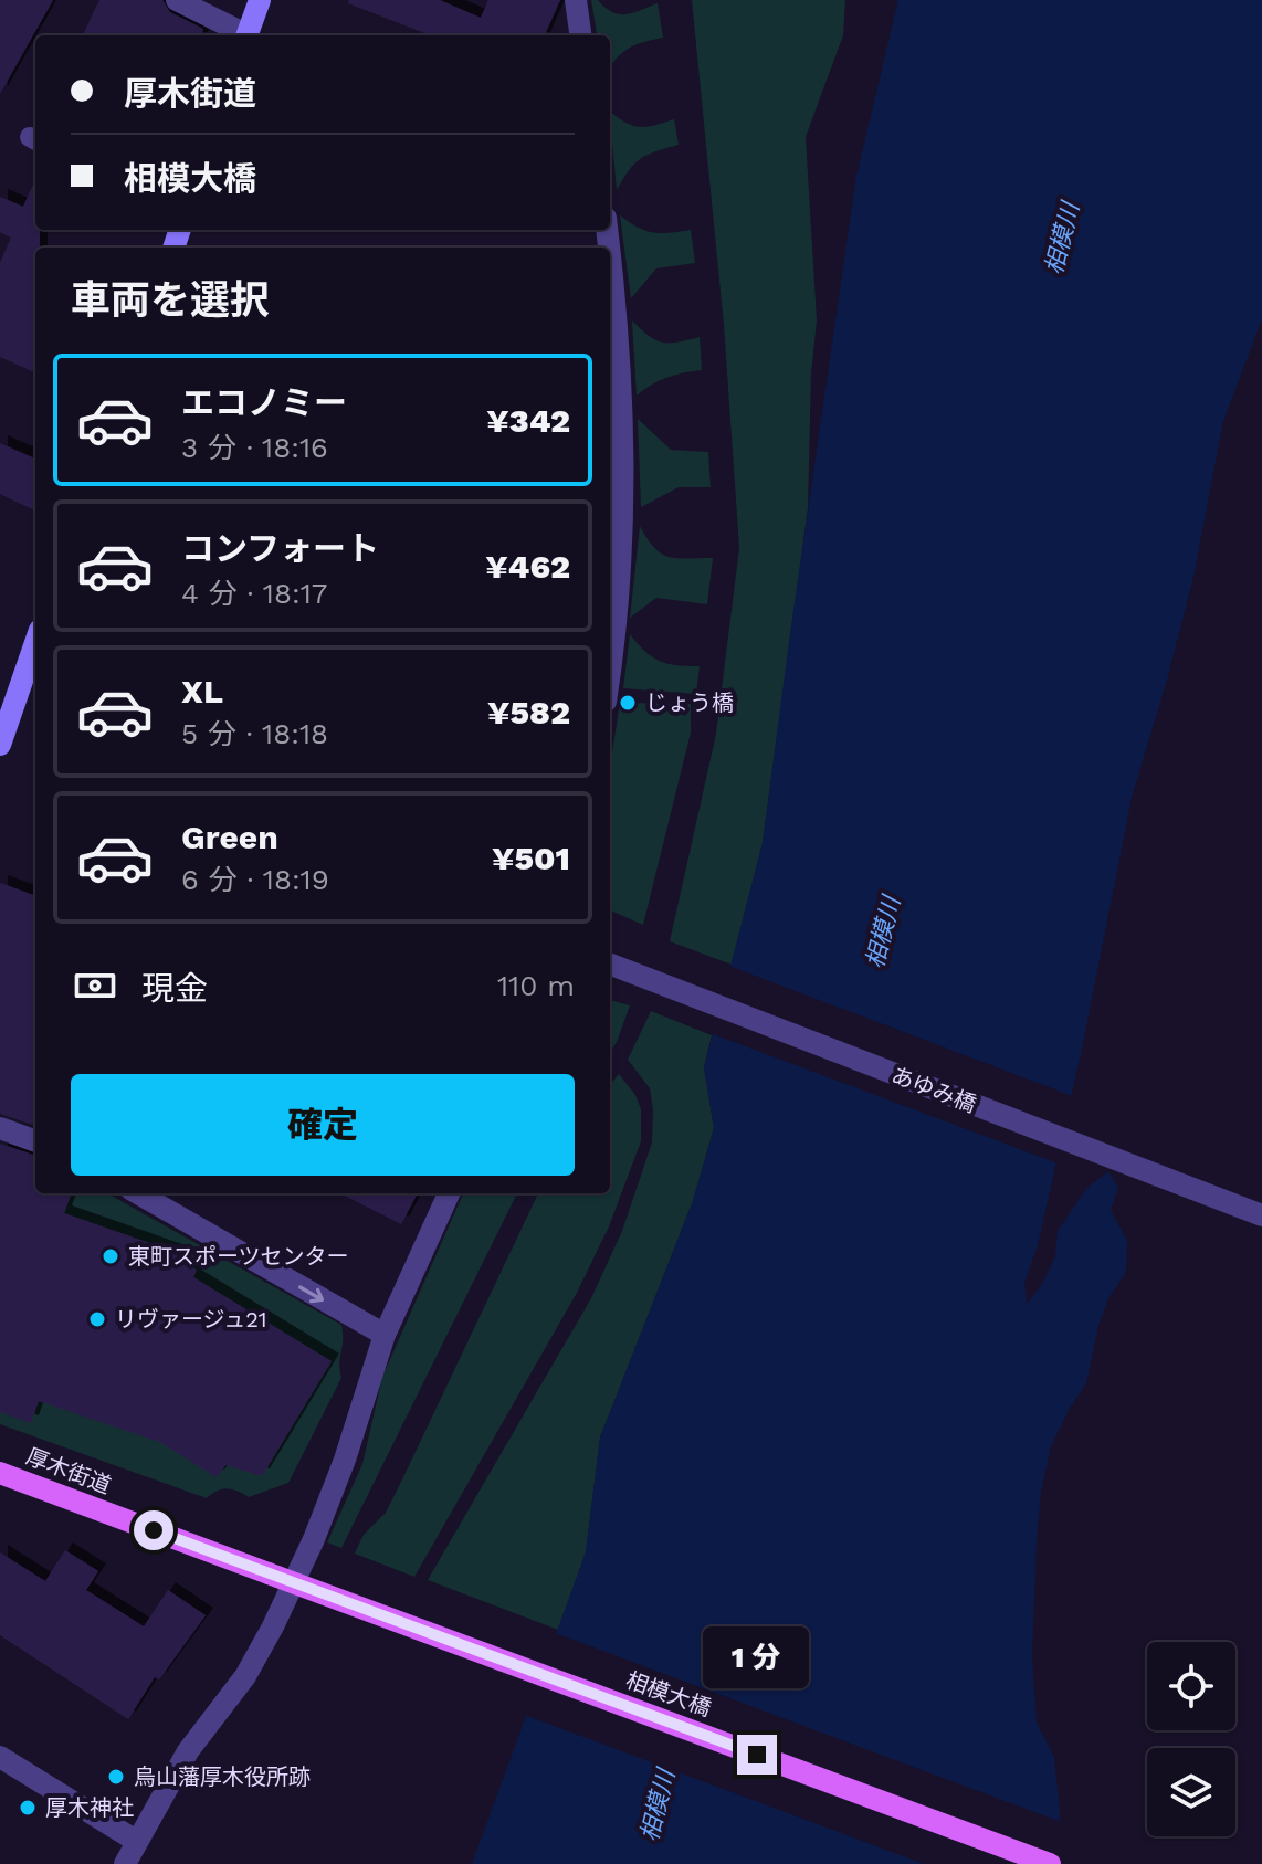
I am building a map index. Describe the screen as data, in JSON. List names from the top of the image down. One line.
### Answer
{"streets":{"main road":["厚木街道","相模大橋"],"street":["あゆみ橋"]},"crossings":[["厚木街道","相模大橋"]],"water":["相模川"],"places":["じょう橋","東町スポーツセンター","リヴァージュ21","烏山藩厚木役所跡","厚木神社"],"page":{"banner":["厚木街道","相模大橋"],"heading":"車両を選択","list":[{"name":"エコノミー","note":"3 分 · 18:16","value":"¥342"},{"name":"コンフォート","note":"4 分 · 18:17","value":"¥462"},{"name":"XL","note":"5 分 · 18:18","value":"¥582"},{"name":"Green","note":"6 分 · 18:19","value":"¥501"}],"pay":["現金","110 m"],"buttons":"確定","bubble":"1 分"}}
